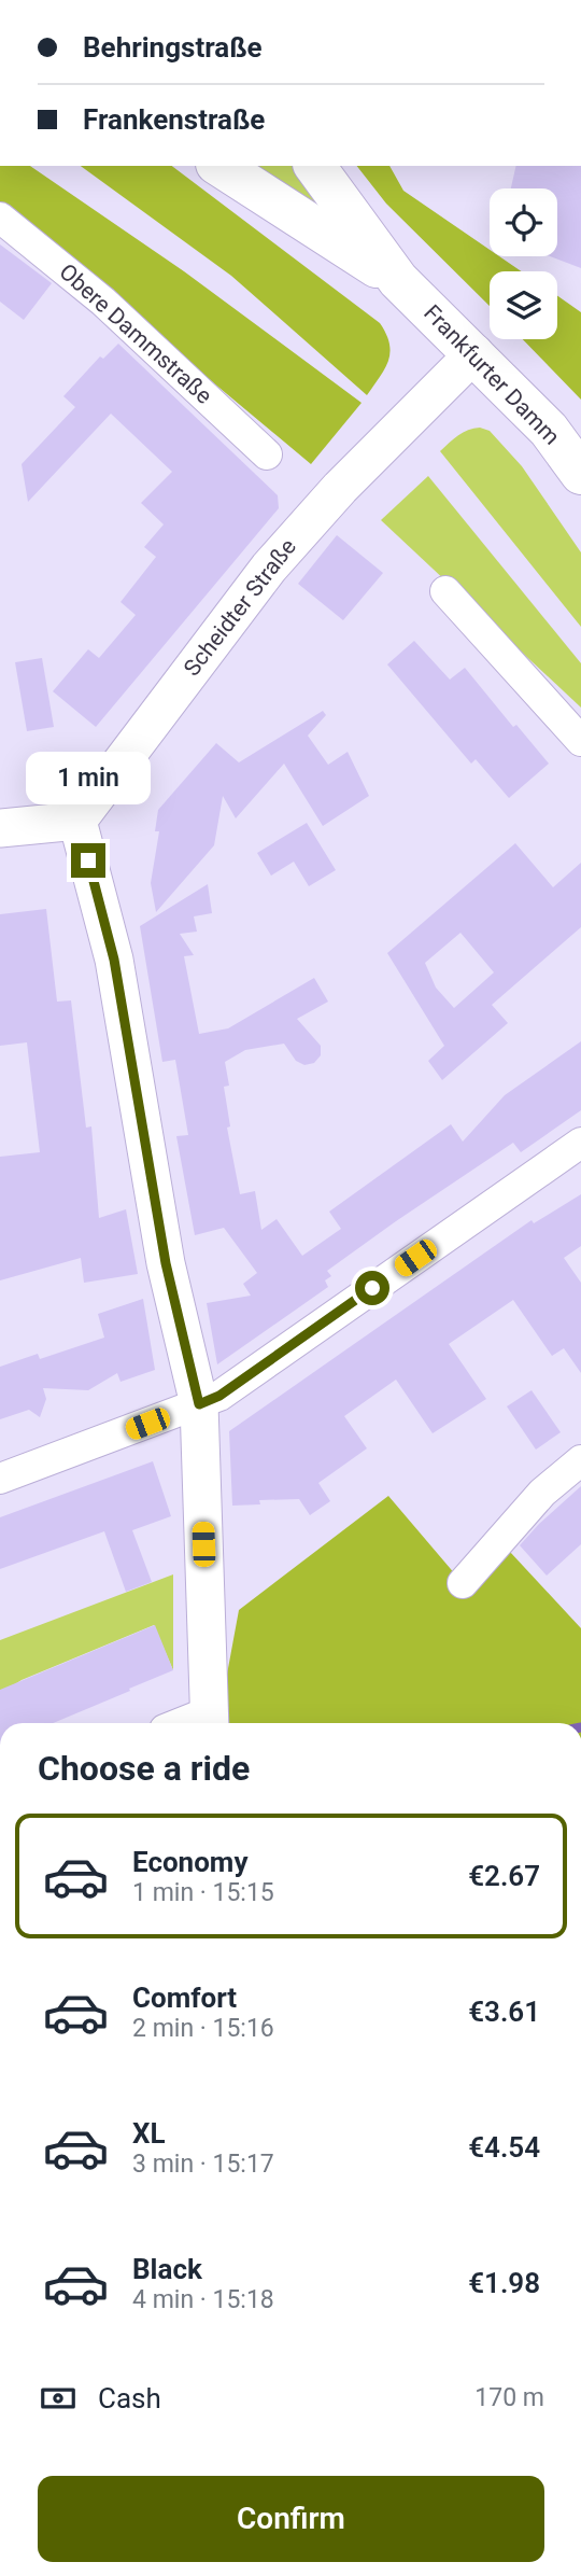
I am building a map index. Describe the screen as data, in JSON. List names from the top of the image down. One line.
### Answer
{"streets":{"main road":["Frankfurter Damm"],"street":["Obere Dammstraße","Scheidter Straße"]},"crossings":[["Frankfurter Damm","Scheidter Straße"]],"page":{"banner":["Behringstraße","Frankenstraße"],"bubble":"1 min","heading":"Choose a ride","list":[{"name":"Economy","note":"1 min · 15:15","value":"€2.67"},{"name":"Comfort","note":"2 min · 15:16","value":"€3.61"},{"name":"XL","note":"3 min · 15:17","value":"€4.54"},{"name":"Black","note":"4 min · 15:18","value":"€1.98"}],"pay":["Cash","170 m"],"buttons":"Confirm"}}
